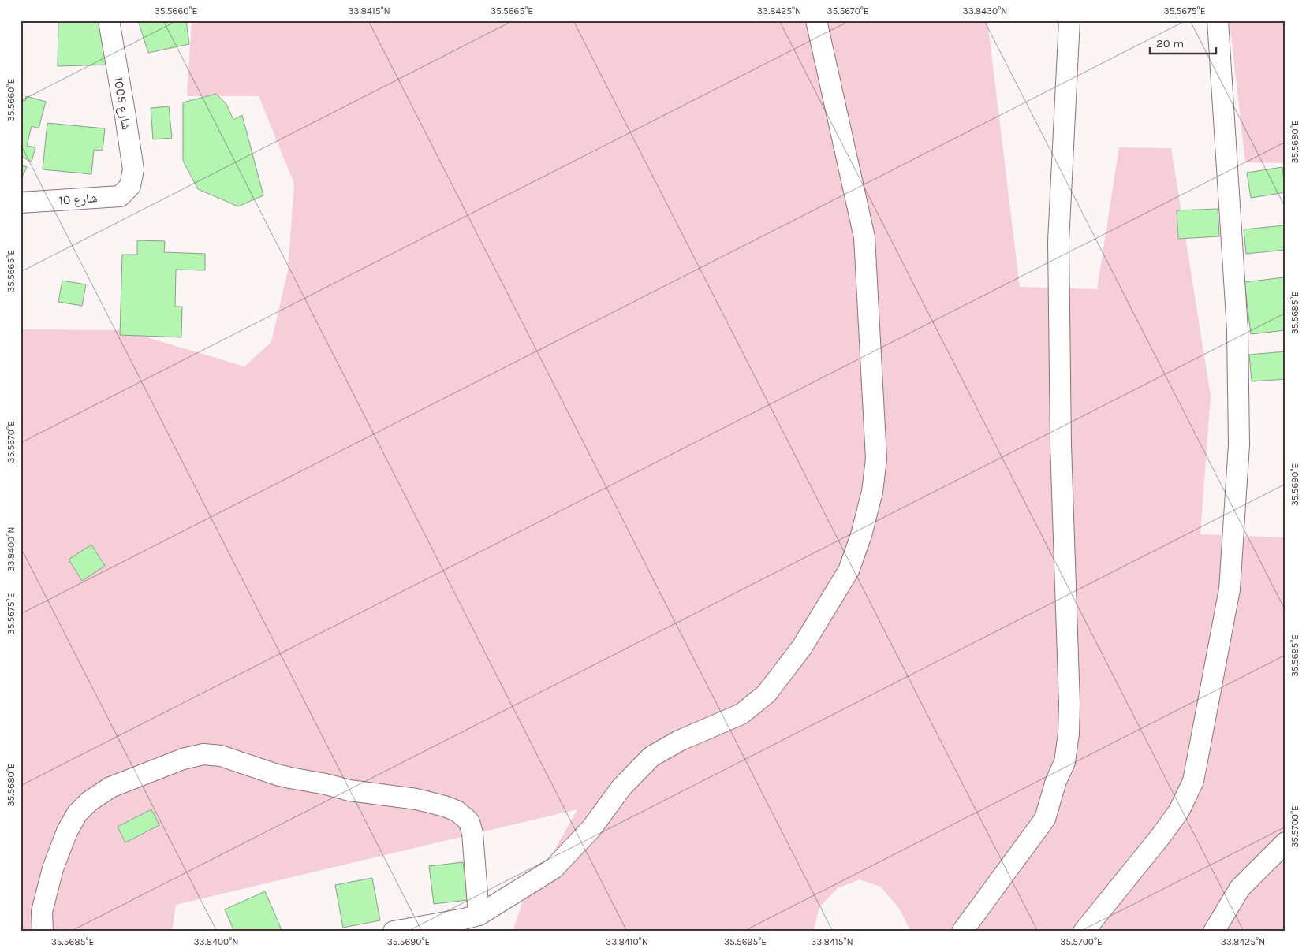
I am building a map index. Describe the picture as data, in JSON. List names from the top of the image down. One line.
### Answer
{"streets":{"street":["شارع 1005","شارع 10"]},"crossings":[["شارع 1005","شارع 10"]],"scale_bar":"20 m","coordinates":["35.5660°E","33.8415°N","35.5665°E","33.8425°N","35.5670°E","33.8430°N","35.5675°E","35.5680°E","35.5685°E","35.5690°E","33.8400°N","35.5695°E","35.5700°E","33.8410°N"]}
